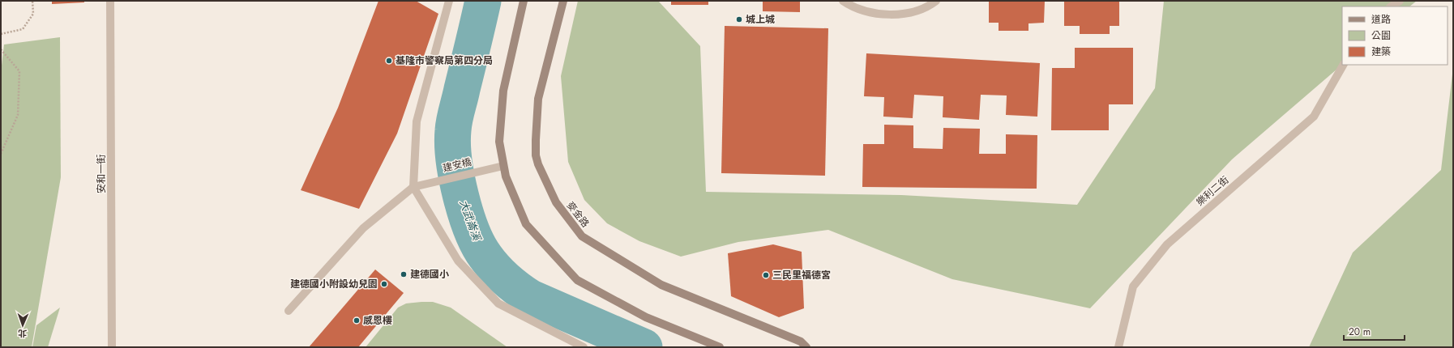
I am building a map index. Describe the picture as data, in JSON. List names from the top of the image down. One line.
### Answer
{"streets":{"street":["建安橋","安和一街","樂利二街","麥金路"]},"water":["大武崙溪"],"places":["城上城","基隆市警察局第四分局","建德國小","三民里福德宮","建德國小附設幼兒園","感恩樓"],"legend":["道路","公園","建築"],"scale_bar":"20 m","north":"bottom"}
